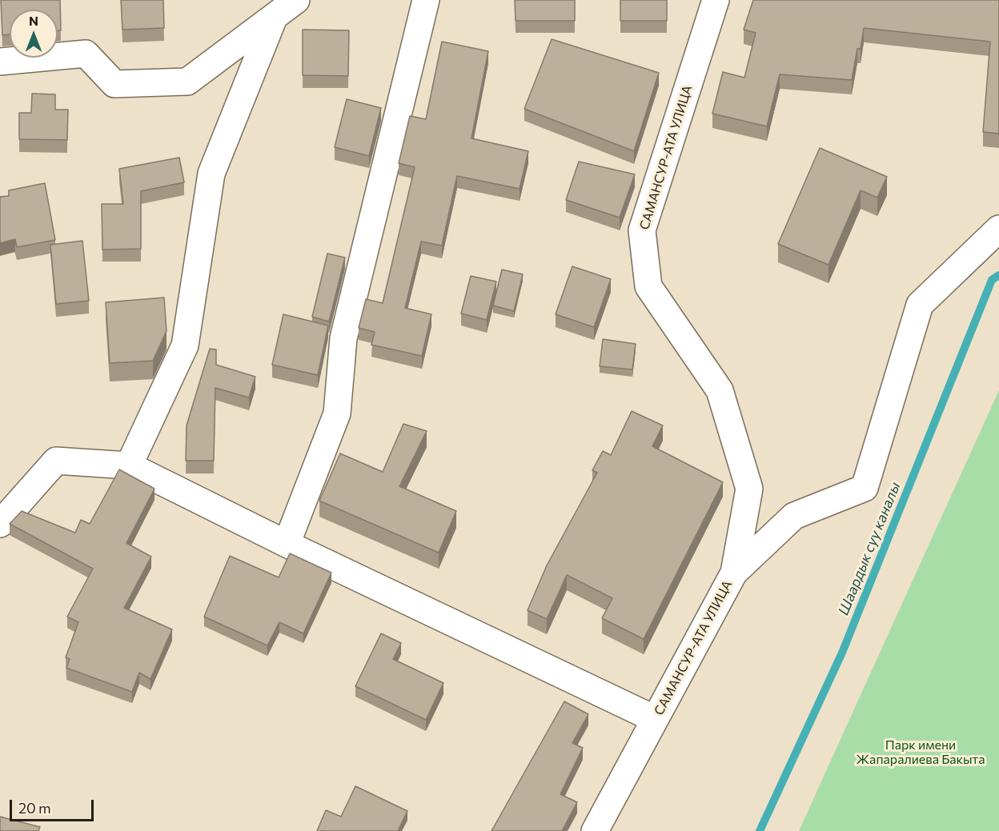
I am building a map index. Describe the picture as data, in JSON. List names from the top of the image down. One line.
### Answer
{"streets":{"street":["САМАНСУР-АТА УЛИЦА"]},"water":["Шаардык суу каналы"],"parks":["Парк имени Жапаралиева Бакыта"],"scale_bar":"20 m","north":"top"}
